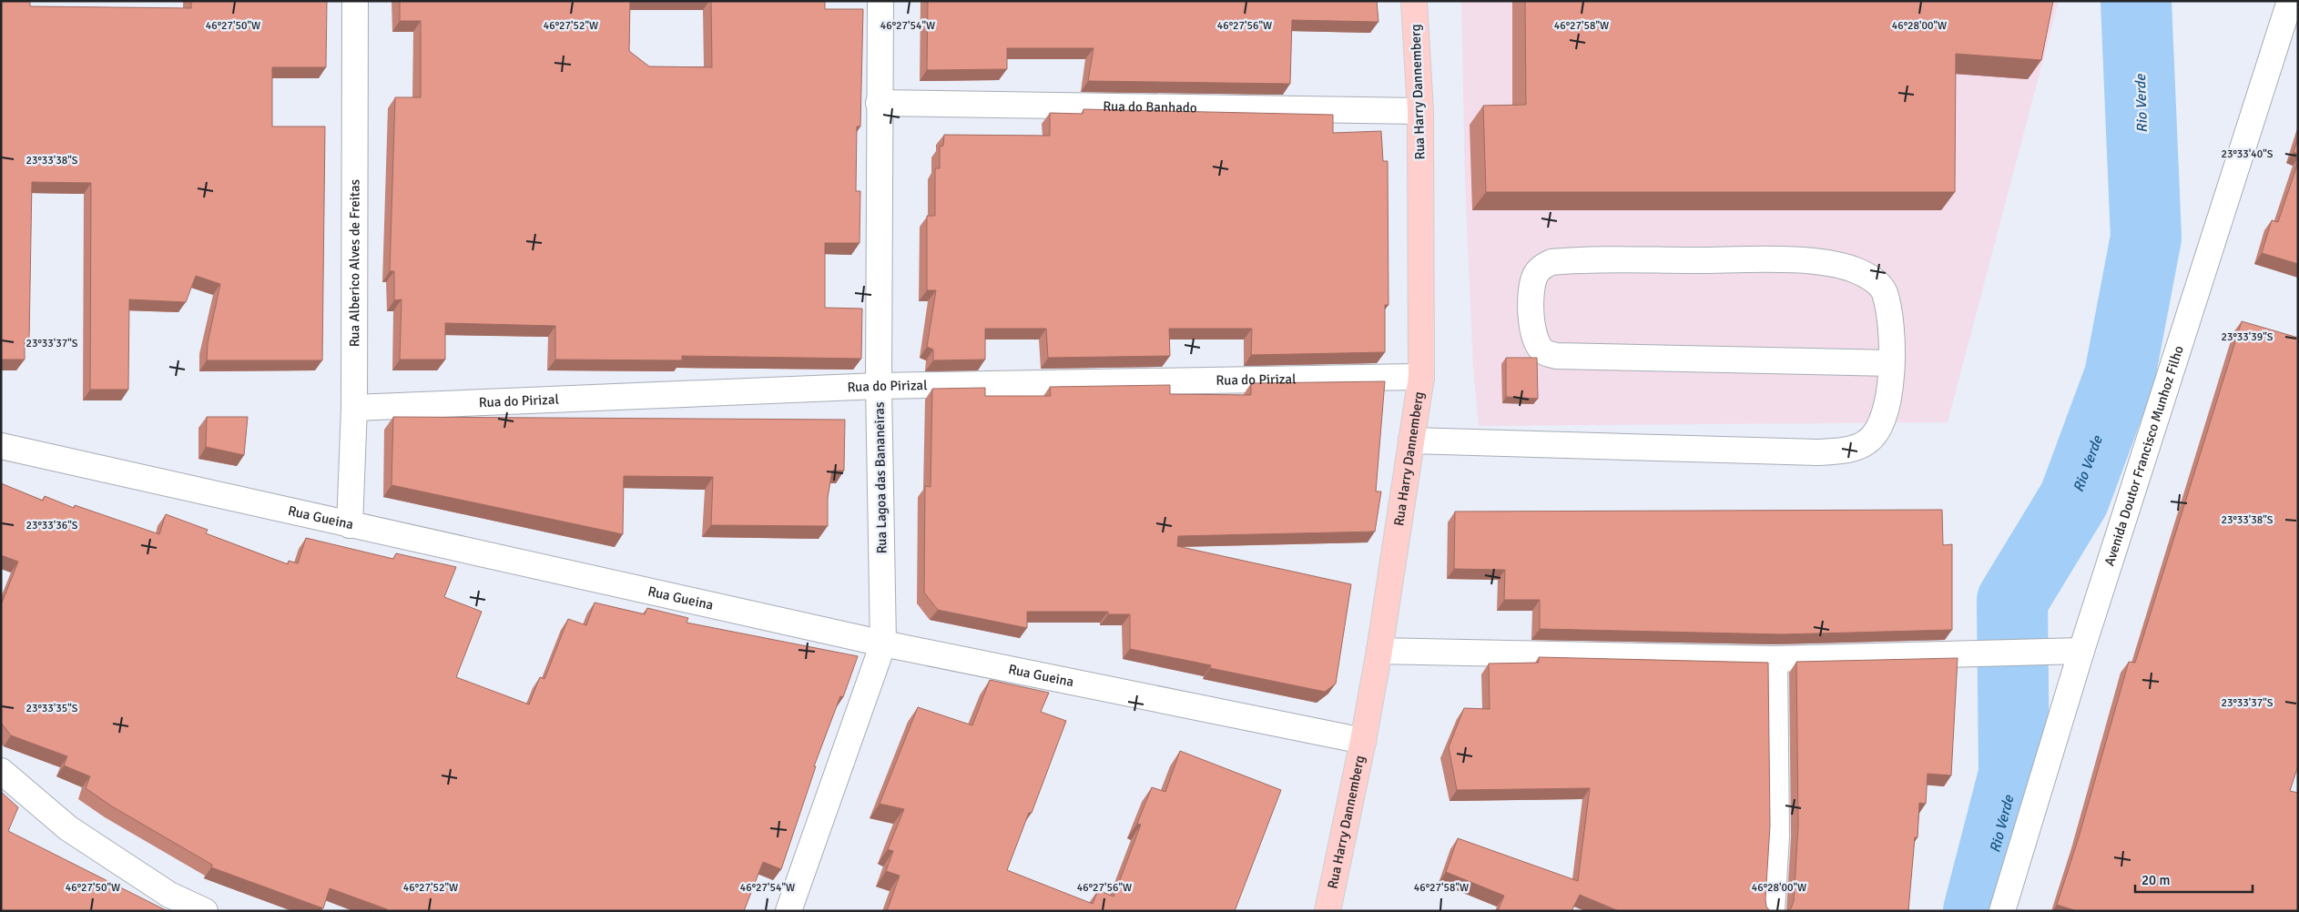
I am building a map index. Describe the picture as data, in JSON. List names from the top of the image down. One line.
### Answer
{"streets":{"main road":["Rua Harry Dannemberg"],"street":["Rua do Banhado","Rua Alberico Alves de Freitas","Rua do Pirizal","Avenida Doutor Francisco Munhoz Filho","Rua Lagoa das Bananeiras","Rua Gueina"]},"crossings":[["Rua Harry Dannemberg","Rua do Banhado"],["Rua Harry Dannemberg","Rua do Pirizal"],["Rua Harry Dannemberg","Rua Gueina"],["Rua do Banhado","Rua Lagoa das Bananeiras"],["Rua Alberico Alves de Freitas","Rua do Pirizal"],["Rua Alberico Alves de Freitas","Rua Gueina"],["Rua do Pirizal","Rua Lagoa das Bananeiras"],["Rua Lagoa das Bananeiras","Rua Gueina"]],"water":["Rio Verde"],"scale_bar":"20 m","coordinates":["46°27'50\"W","46°27'52\"W","46°27'54\"W","46°27'56\"W","46°27'58\"W","46°28'00\"W","23°33'40\"S","23°33'38\"S","23°33'39\"S","23°33'37\"S","23°33'36\"S","23°33'35\"S"]}
